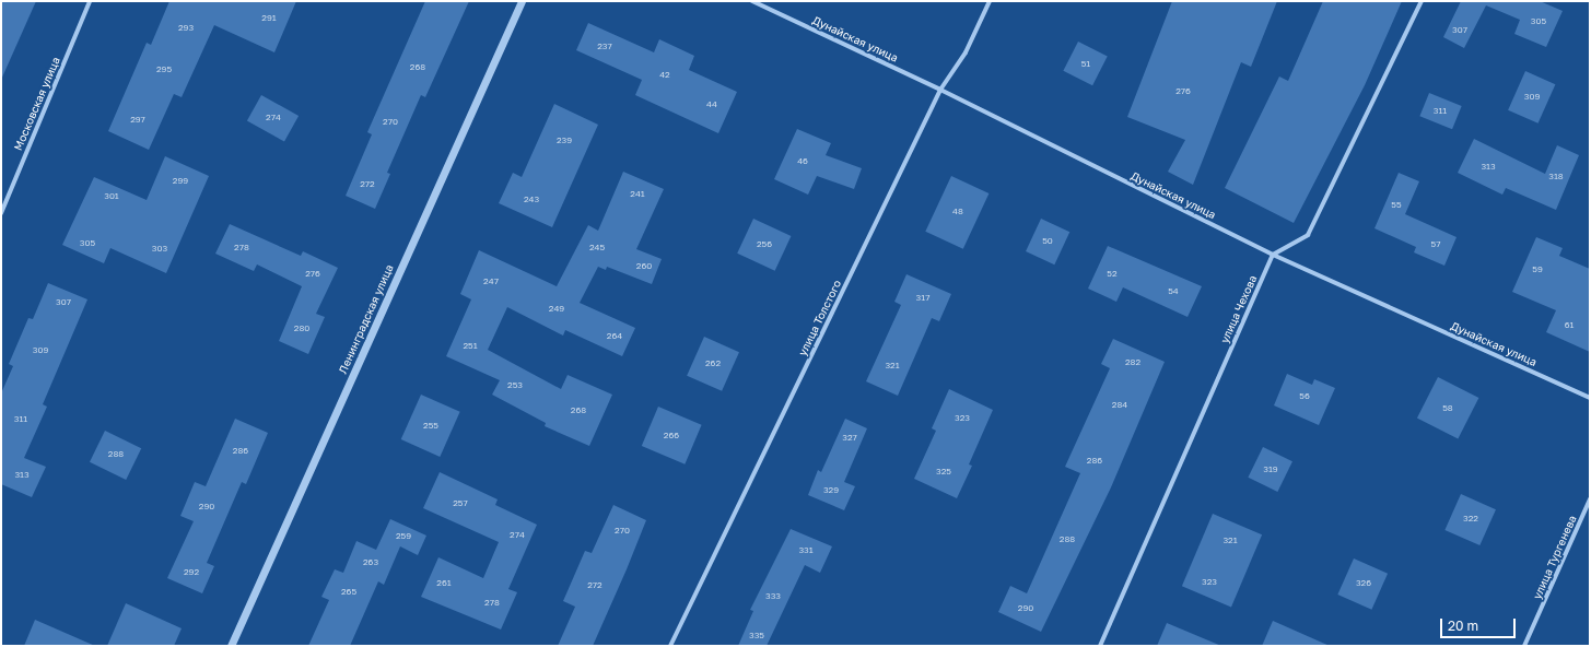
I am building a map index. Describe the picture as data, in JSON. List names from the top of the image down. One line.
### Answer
{"streets":{"street":["Дунайская улица","Московская улица","улица Чехова","улица Толстого","Ленинградская улица","улица Тургенева"]},"crossings":[["Дунайская улица","улица Чехова"],["Дунайская улица","улица Толстого"]],"house_numbers":["291","305","293","307","237","51","268","295","42","276","309","44","311","274","297","270","239","46","313","318","299","272","241","301","243","55","48","50","305","256","57","278","245","303","260","59","276","52","247","54","317","307","249","61","280","264","251","309","282","262","321","253","56","284","58","268","323","311","255","266","327","286","288","286","319","325","313","329","257","290","322","270","274","259","288","321","331","263","292","323","261","326","272","265","333","278","290","335"],"scale_bar":"20 m"}
